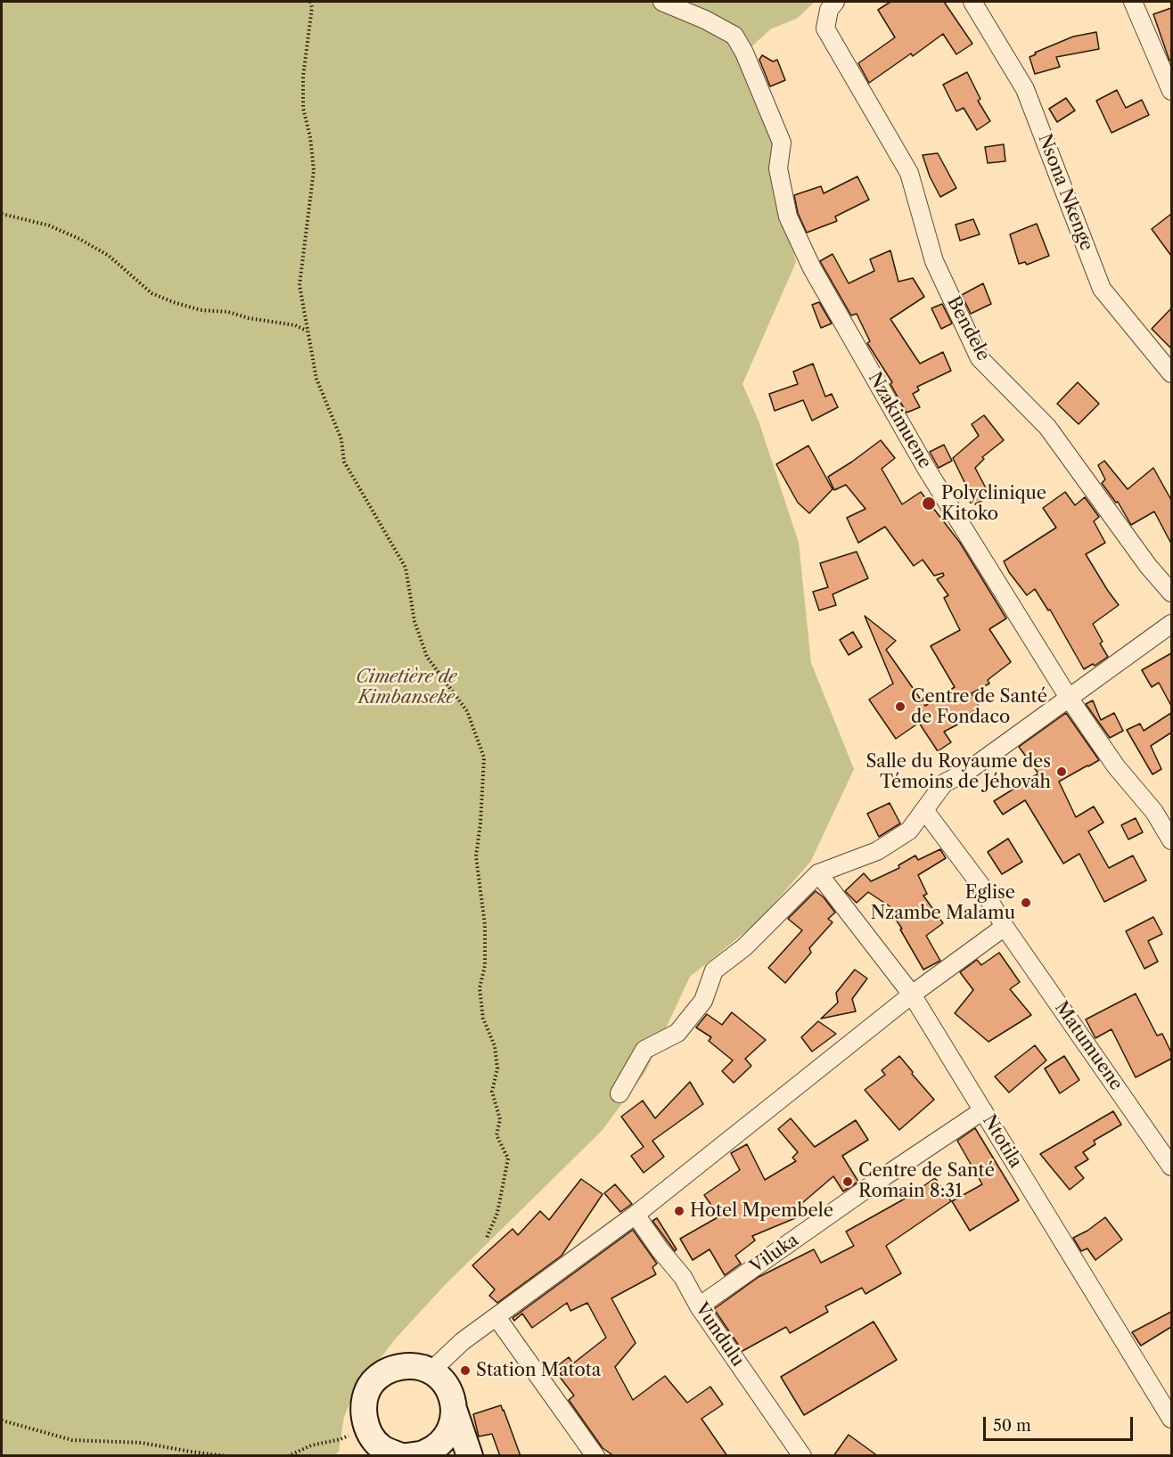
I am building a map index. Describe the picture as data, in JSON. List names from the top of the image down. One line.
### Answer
{"streets":{"street":["Nsona Nkenge","Bendele","Nzakimuene","Matumuene","Ntotila","Viluka","Vundulu"]},"crossings":[["Ntotila","Viluka"],["Viluka","Vundulu"]],"parks":["Cimetière de Kimbanseke"],"places":["Polyclinique Kitoko","Centre de Santé de Fondaco","Salle du Royaume des Témoins de Jéhovah","Eglise Nzambe Malamu","Centre de Santé Romain 8:31","Hotel Mpembele","Station Matota"],"scale_bar":"50 m"}
